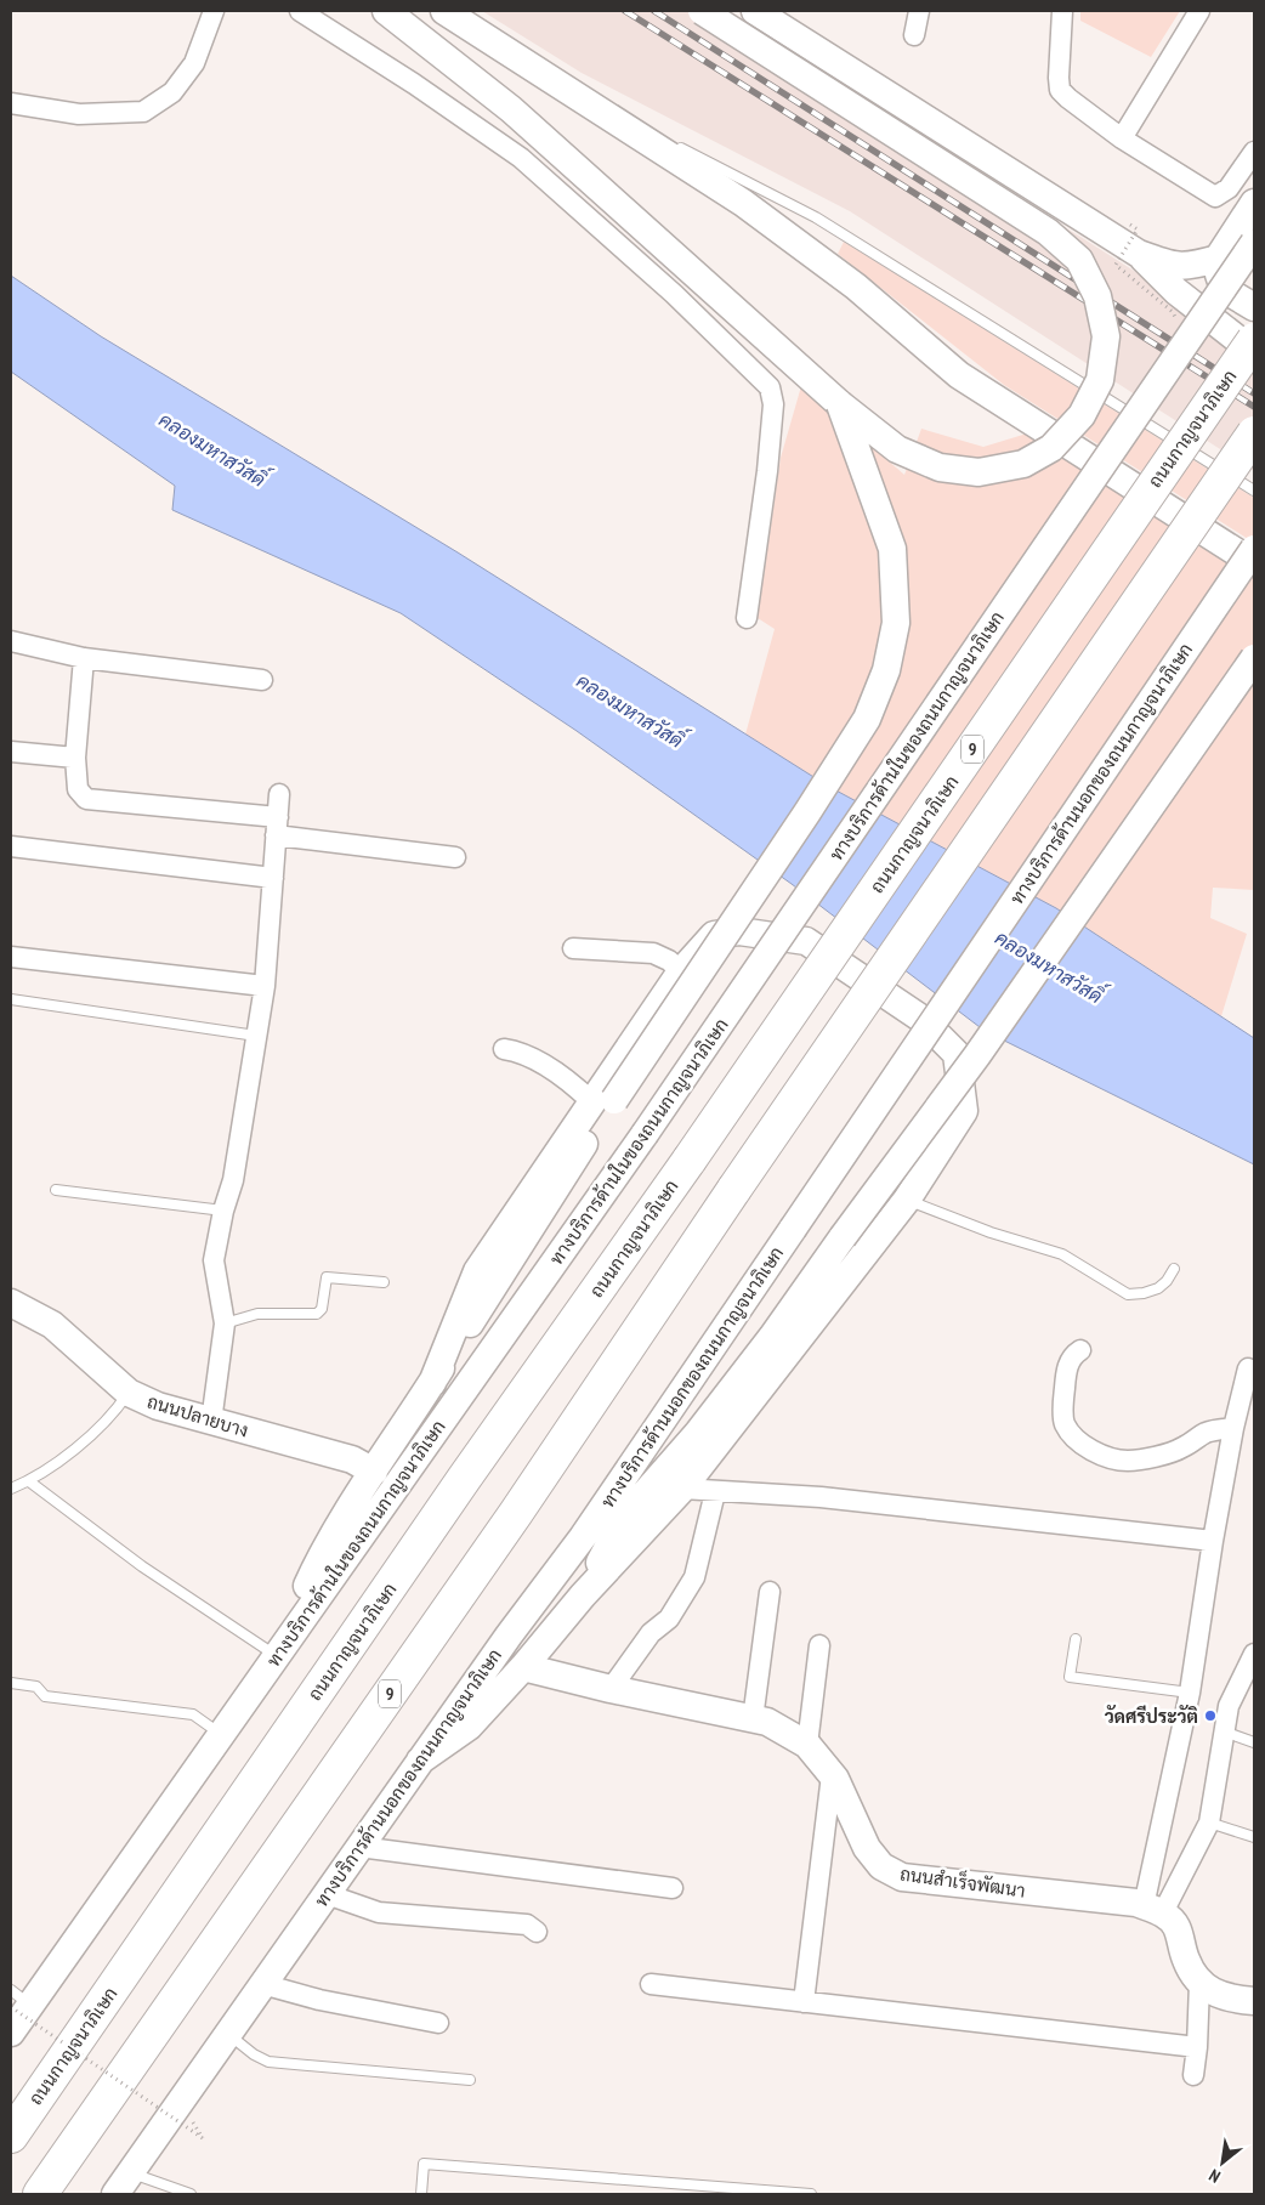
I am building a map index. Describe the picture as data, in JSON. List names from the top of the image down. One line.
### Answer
{"streets":{"highway":["ถนนกาญจนาภิเษก","9"],"main road":["ทางบริการด้านในของถนนกาญจนาภิเษก","ทางบริการด้านนอกของถนนกาญจนาภิเษก","ถนนปลายบาง","ถนนสำเร็จพัฒนา"]},"water":["คลองมหาสวัสดิ์"],"places":["วัดศรีประวัติ"],"north":"bottom left"}
